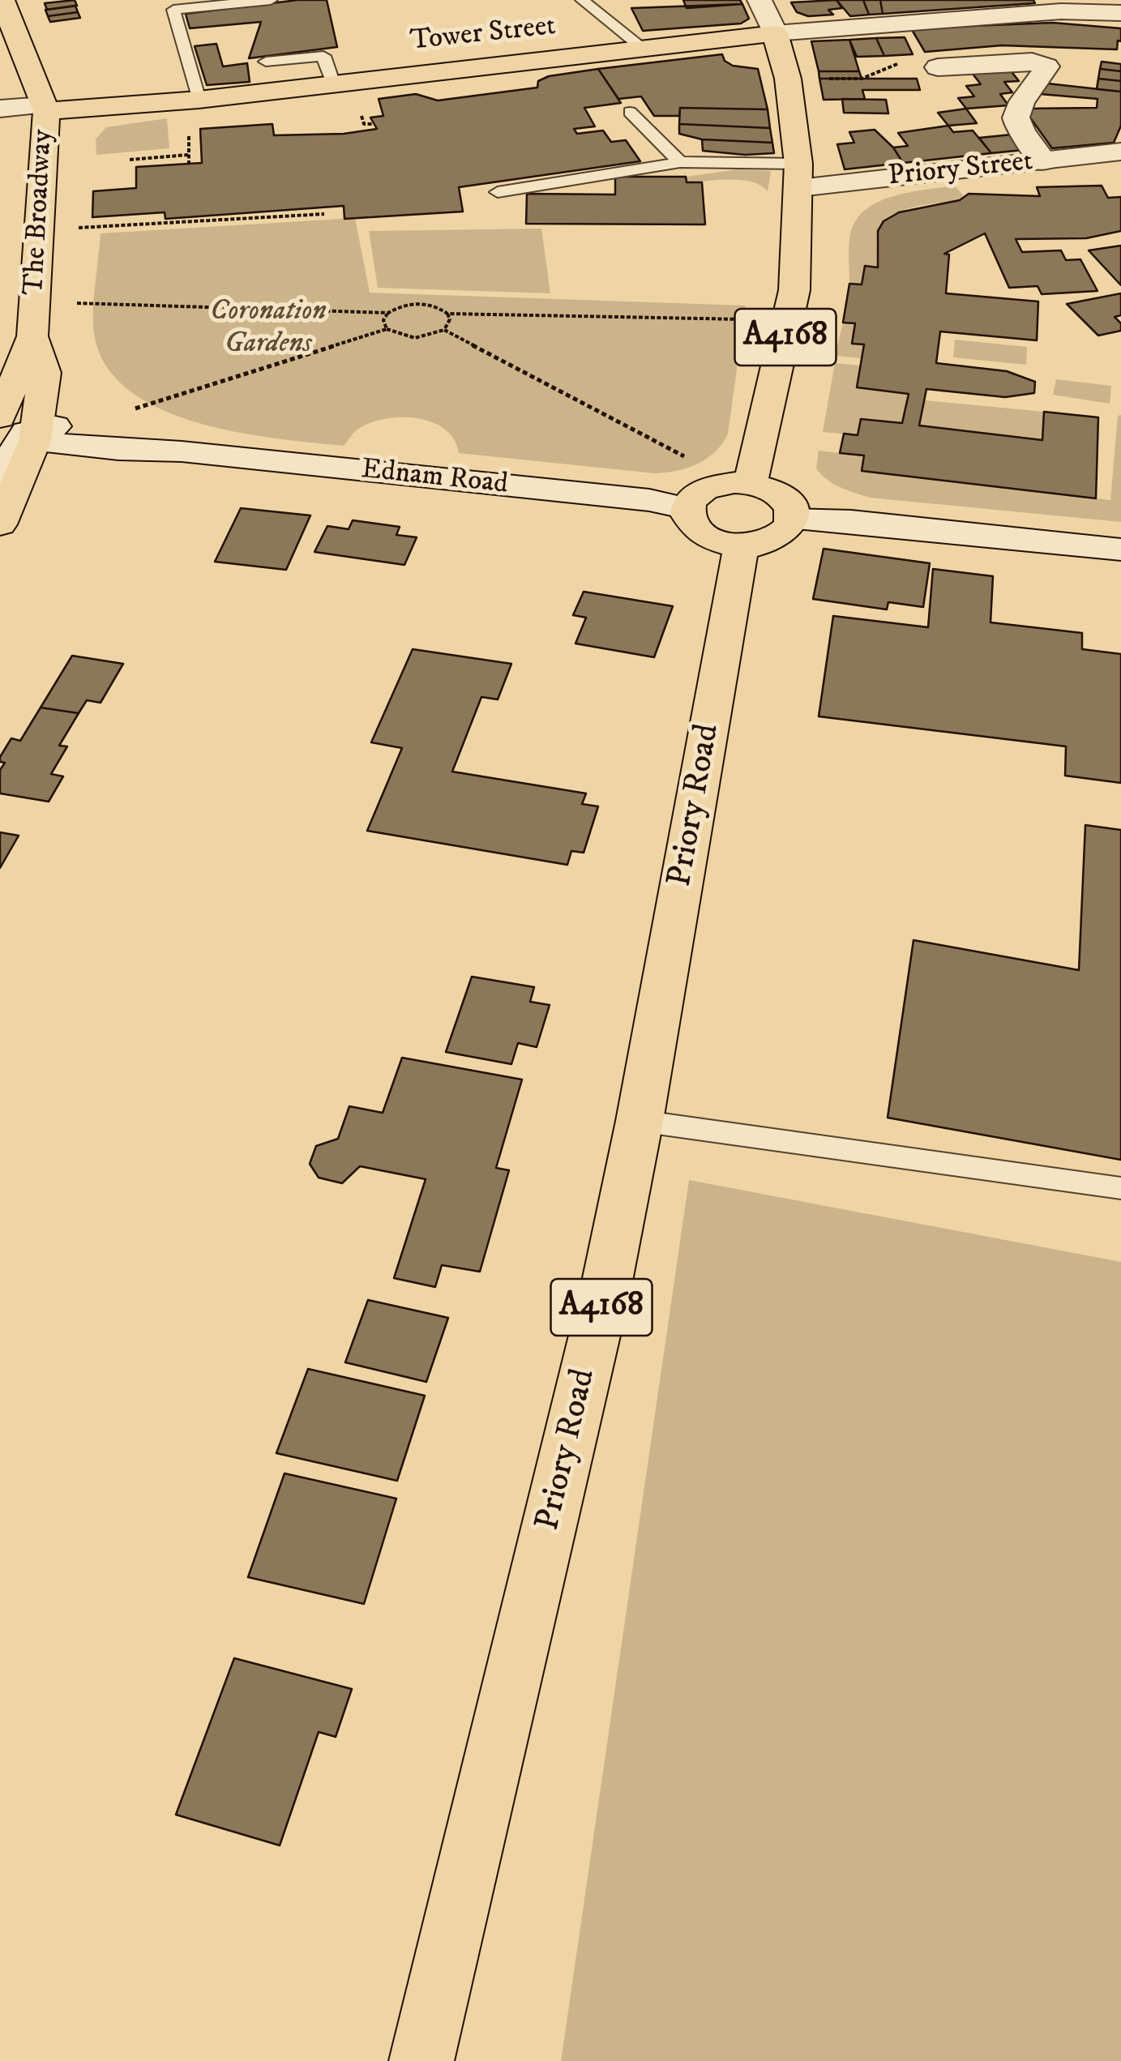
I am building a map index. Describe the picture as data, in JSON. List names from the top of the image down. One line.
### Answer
{"streets":{"main road":["Tower Street","The Broadway","A4168","Priory Road"],"street":["Priory Street","Ednam Road"]},"crossings":[["Tower Street","The Broadway"],["Tower Street","A4168"],["Priory Street","A4168"],["The Broadway","Ednam Road"],["A4168","Ednam Road"],["A4168","Priory Road"],["Ednam Road","Priory Road"]],"parks":["Coronation Gardens"]}
